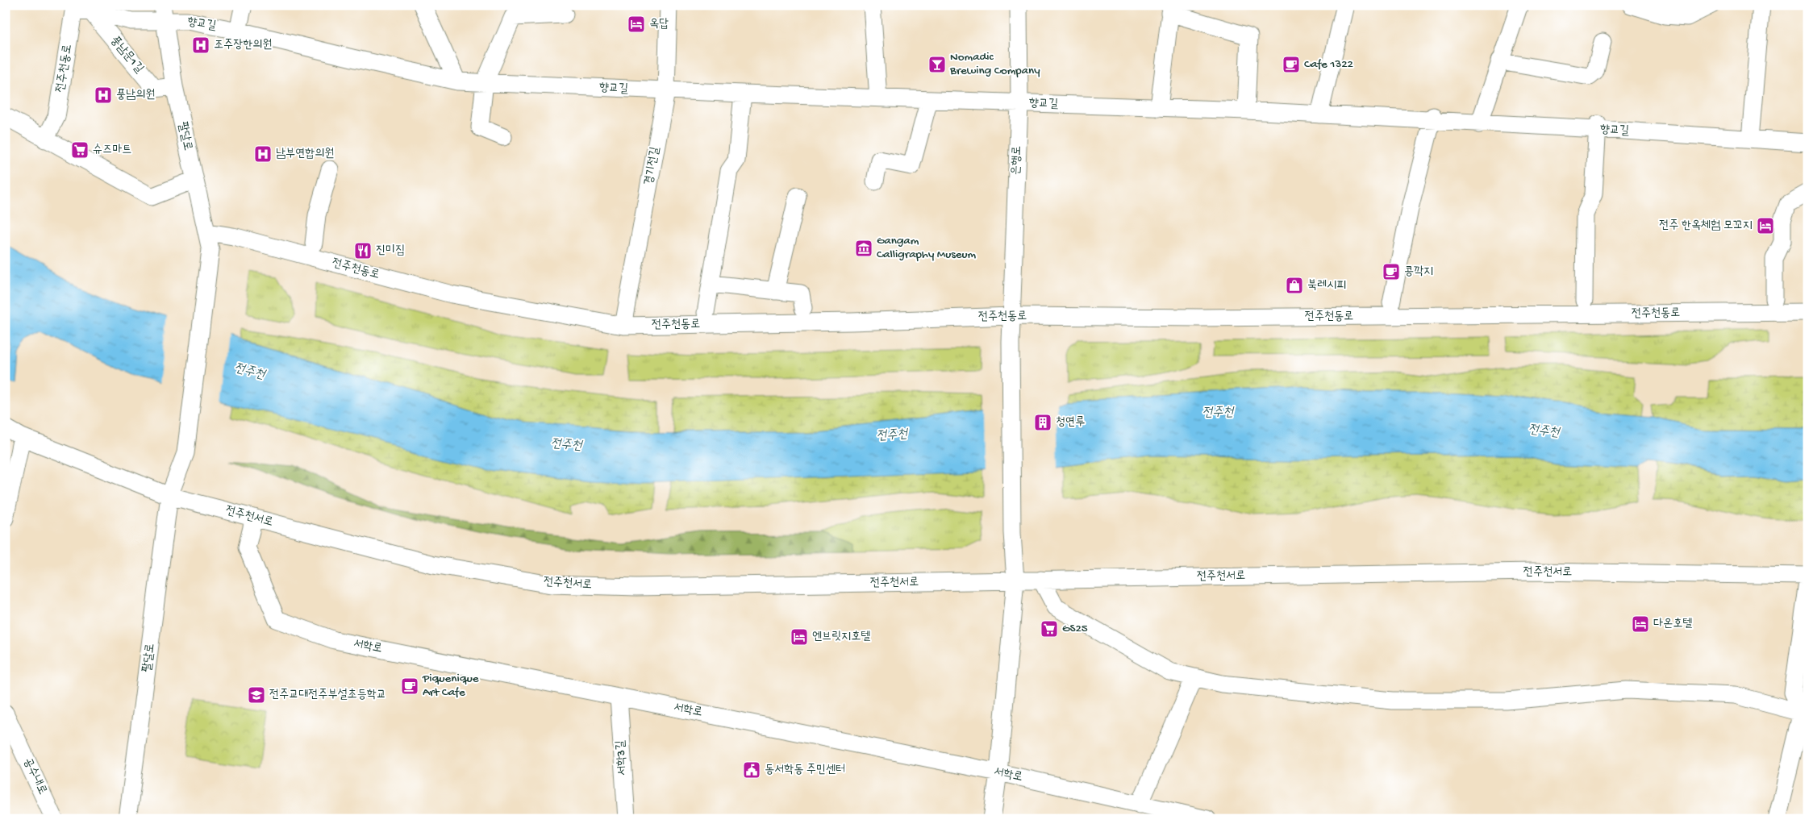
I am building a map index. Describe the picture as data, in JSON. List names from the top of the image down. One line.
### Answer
{"streets":{"street":["향교길","풍남문1길","전주천동로","팔달로","은행로","경기전길","전주천서로","서학로","서학3길","공수내로"]},"crossings":[["향교길","전주천동로"],["향교길","팔달로"],["향교길","은행로"],["향교길","경기전길"],["풍남문1길","전주천동로"],["풍남문1길","팔달로"],["전주천동로","팔달로"],["전주천동로","은행로"],["전주천동로","경기전길"],["팔달로","전주천서로"],["은행로","전주천서로"],["은행로","서학로"],["전주천서로","서학로"],["서학로","서학3길"]],"water":["전주천"],"places":{"hotel":["옥답","전주 한옥체험 모꼬지","다온호텔","엔브릿지호텔"],"hospital":["조주장한의원","풍남의원","남부연합의원"],"bar":["Nomadic Brewing Company"],"cafe":["Cafe 1322","콩깍지","Piquenique Art Cafe"],"supermarket":["슈즈마트","GS25"],"museum":["Gangam Calligraphy Museum"],"restaurant":["진미집"],"shop":["북레시피"],"building":["청연루"],"school or university":["전주교대전주부설초등학교"],"public building":["동서학동 주민센터"]}}
